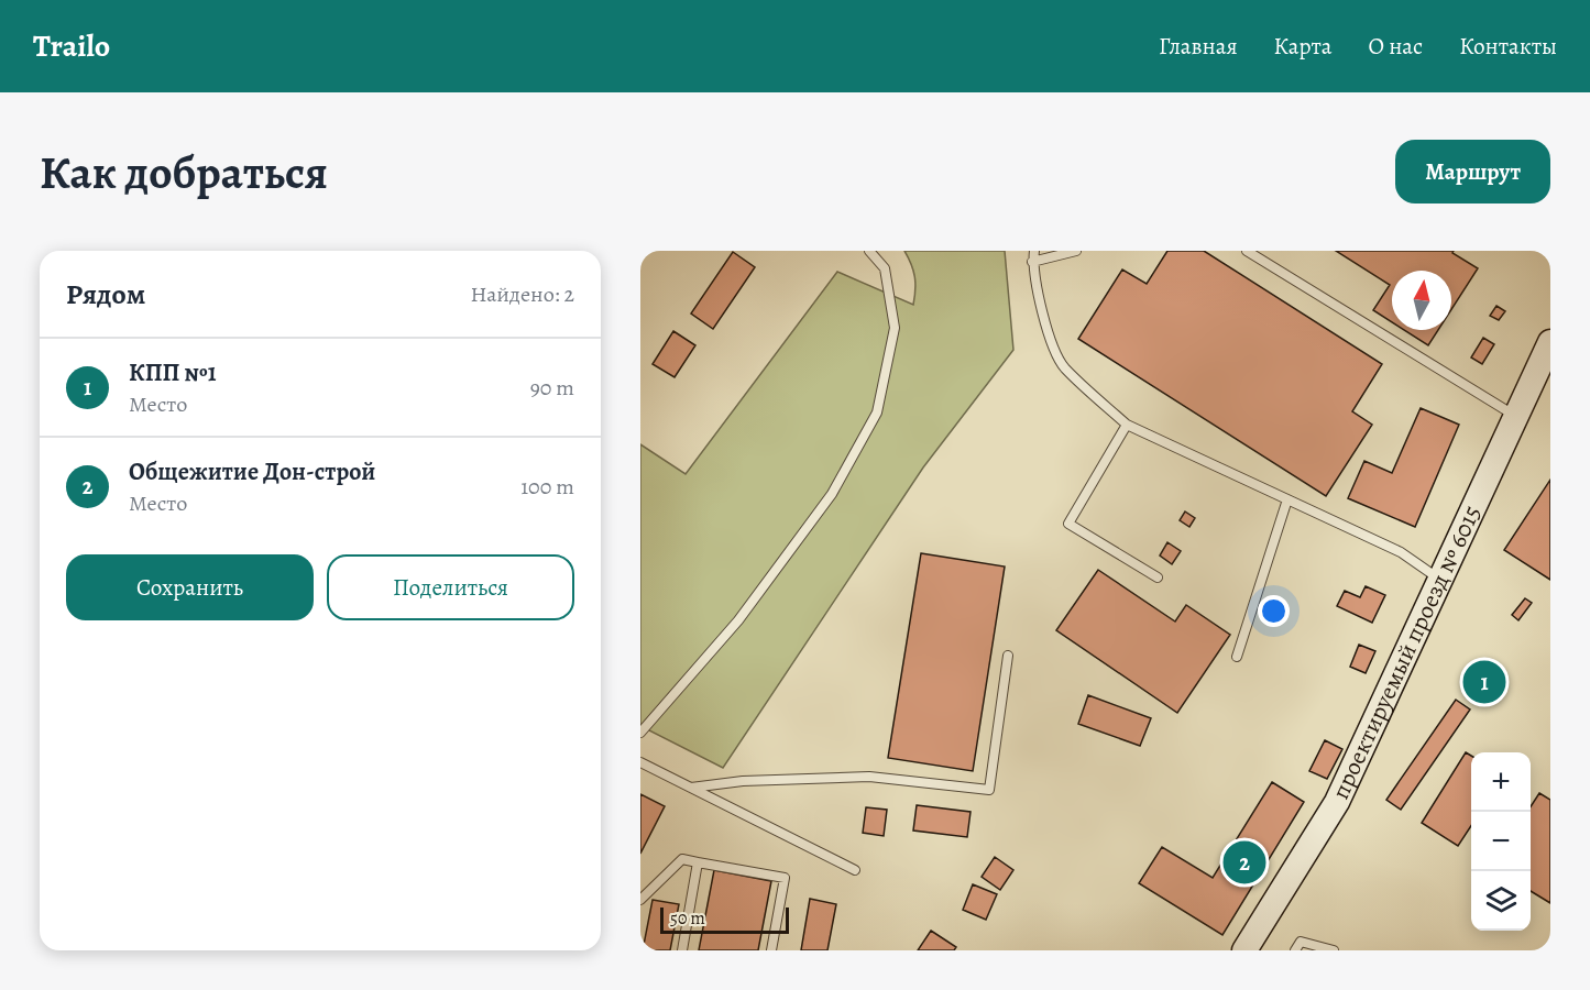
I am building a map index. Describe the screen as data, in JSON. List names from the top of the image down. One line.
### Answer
{"streets":{"street":["проектируемый проезд № 6015"]},"scale_bar":"50 m","north":"top","page":{"header":"Trailo","nav":["Главная","Карта","О нас","Контакты"],"buttons":["Маршрут",["Сохранить","Поделиться"]],"title":"Как добраться","heading":["Рядом","Найдено: 2"],"list":[{"mark":"1","name":"КПП №1","note":"Место","value":"90 m"},{"mark":"2","name":"Общежитие Дон-строй","note":"Место","value":"100 m"}],"pins":["1","2"],"map_buttons":["+","−"],"scale":"50 m"}}
